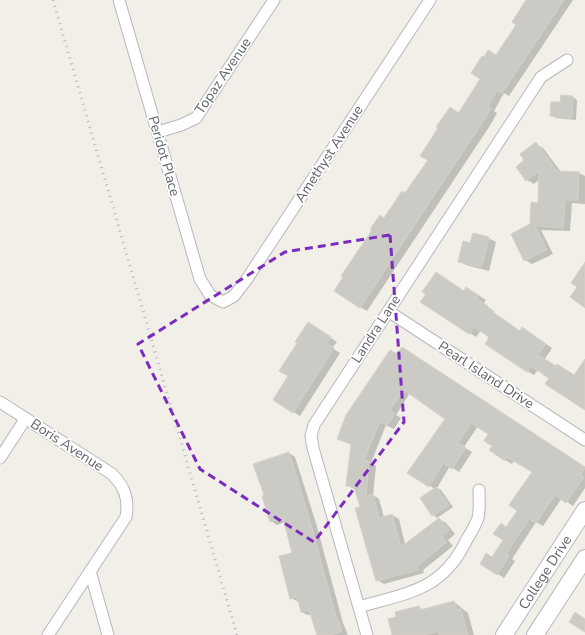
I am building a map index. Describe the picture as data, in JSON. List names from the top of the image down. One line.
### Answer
{"streets":{"main road":["College Drive"],"street":["Topaz Avenue","Amethyst Avenue","Peridot Place","Landra Lane","Pearl Island Drive","Boris Avenue"]},"crossings":[["Topaz Avenue","Peridot Place"],["Amethyst Avenue","Peridot Place"],["Landra Lane","Pearl Island Drive"]]}
